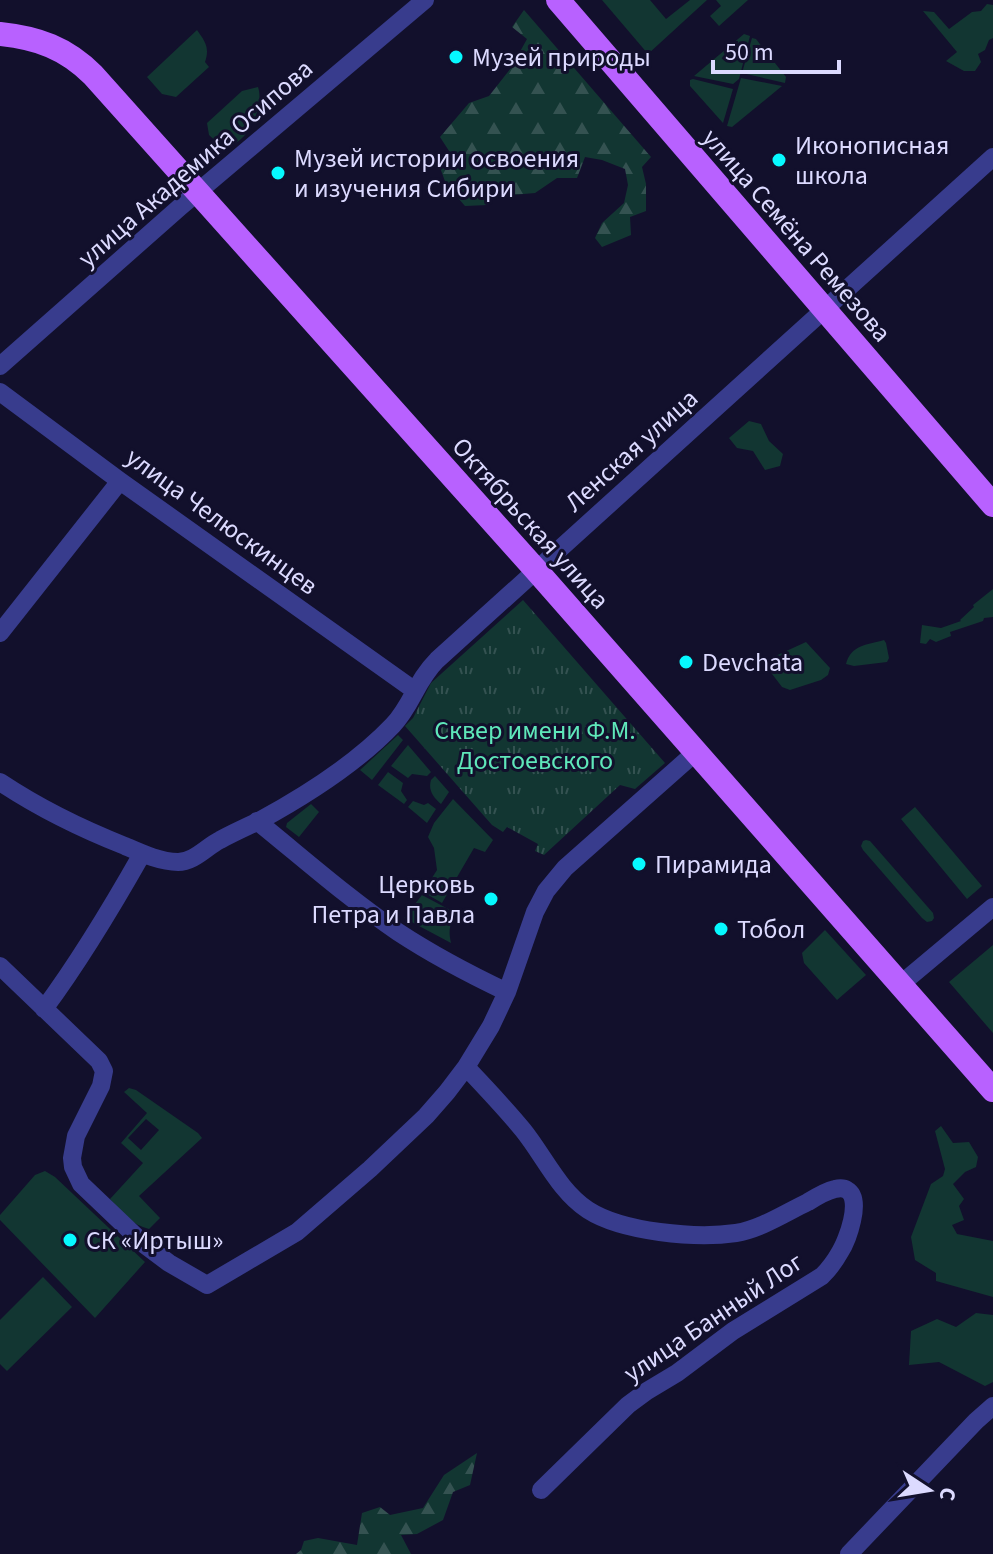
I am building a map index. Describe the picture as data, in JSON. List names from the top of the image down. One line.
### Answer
{"streets":{"main road":["улица Семёна Ремезова","Октябрьская улица"],"street":["улица Академика Осипова","Ленская улица","улица Челюскинцев","улица Банный Лог"]},"crossings":[["улица Академика Осипова","Октябрьская улица"],["улица Семёна Ремезова","Ленская улица"],["Ленская улица","улица Челюскинцев"],["Ленская улица","Октябрьская улица"]],"parks":["Сквер имени Ф.М. Достоевского"],"places":["Музей природы","Иконописная школа","Музей истории освоения и изучения Сибири","Devchata","Пирамида","Церковь Петра и Павла","Тобол","СК «Иртыш»"],"scale_bar":"50 m","north":"right"}
